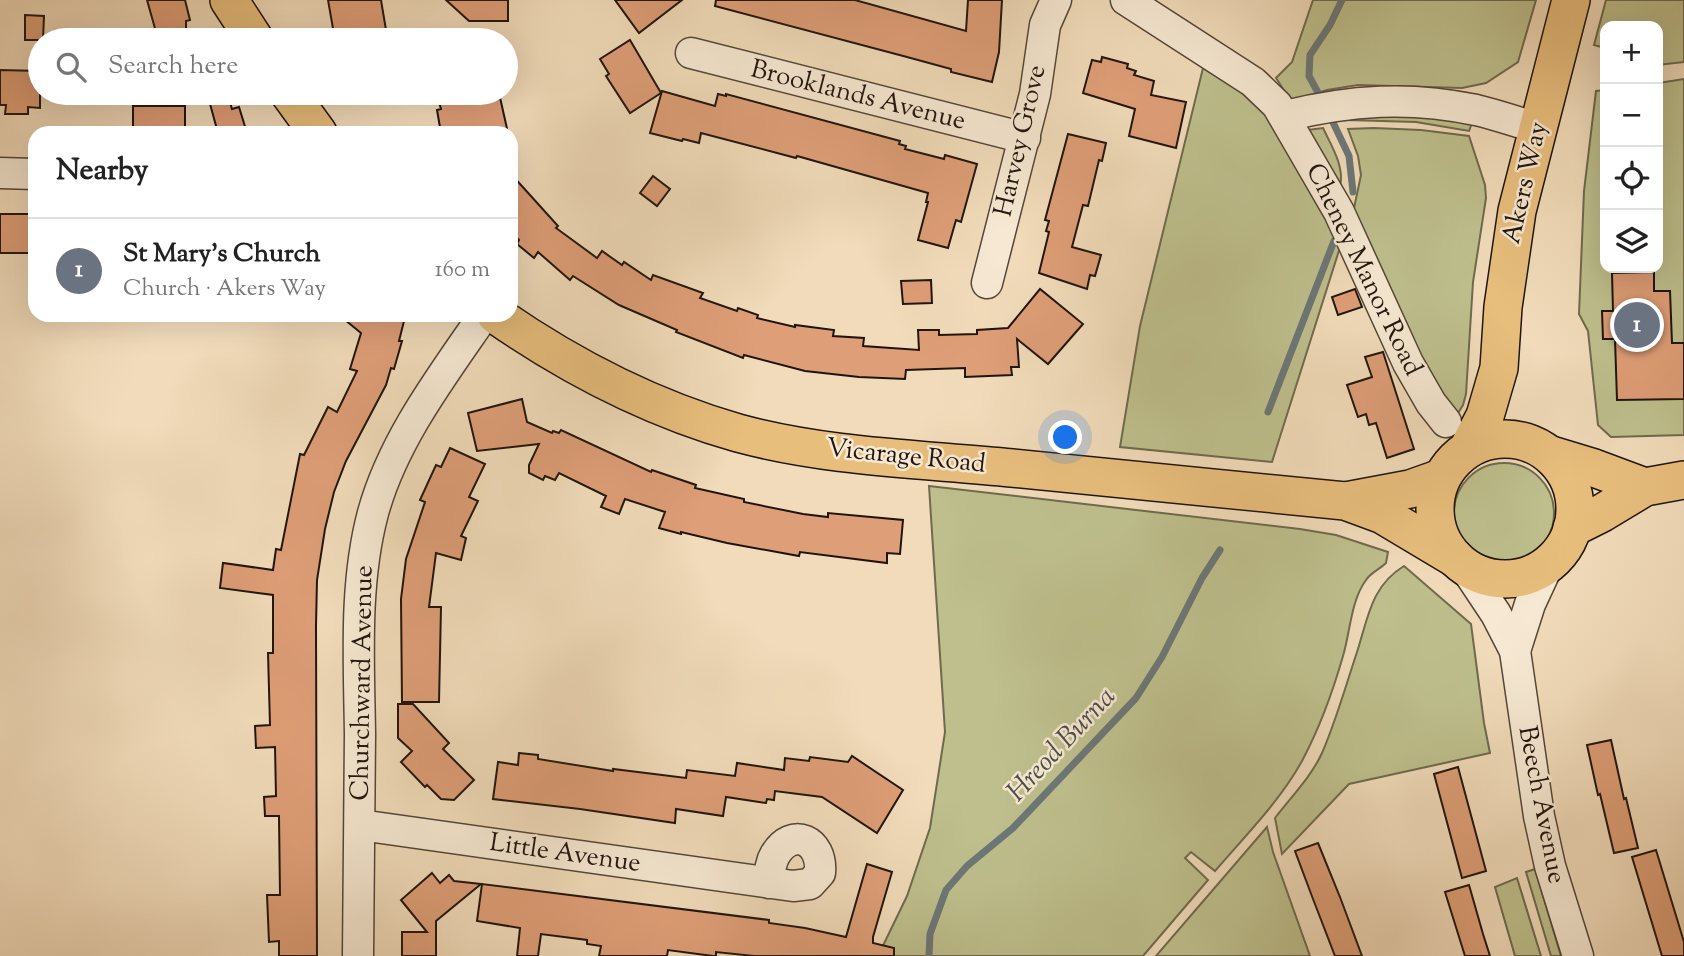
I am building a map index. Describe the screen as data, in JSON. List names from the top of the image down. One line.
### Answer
{"streets":{"main road":["Akers Way","Vicarage Road"],"street":["Brooklands Avenue","Harvey Grove","Cheney Manor Road","Churchward Avenue","Beech Avenue","Little Avenue"]},"crossings":[["Brooklands Avenue","Harvey Grove"],["Akers Way","Cheney Manor Road"],["Akers Way","Vicarage Road"],["Akers Way","Beech Avenue"],["Cheney Manor Road","Vicarage Road"],["Cheney Manor Road","Beech Avenue"],["Vicarage Road","Beech Avenue"],["Churchward Avenue","Little Avenue"]],"water":["Hreod Burna"],"page":{"map_buttons":["+","−"],"search":"Search here","heading":"Nearby","list":[{"mark":"1","name":"St Mary's Church","note":"Church · Akers Way","value":"160 m"}],"pins":"1"}}
